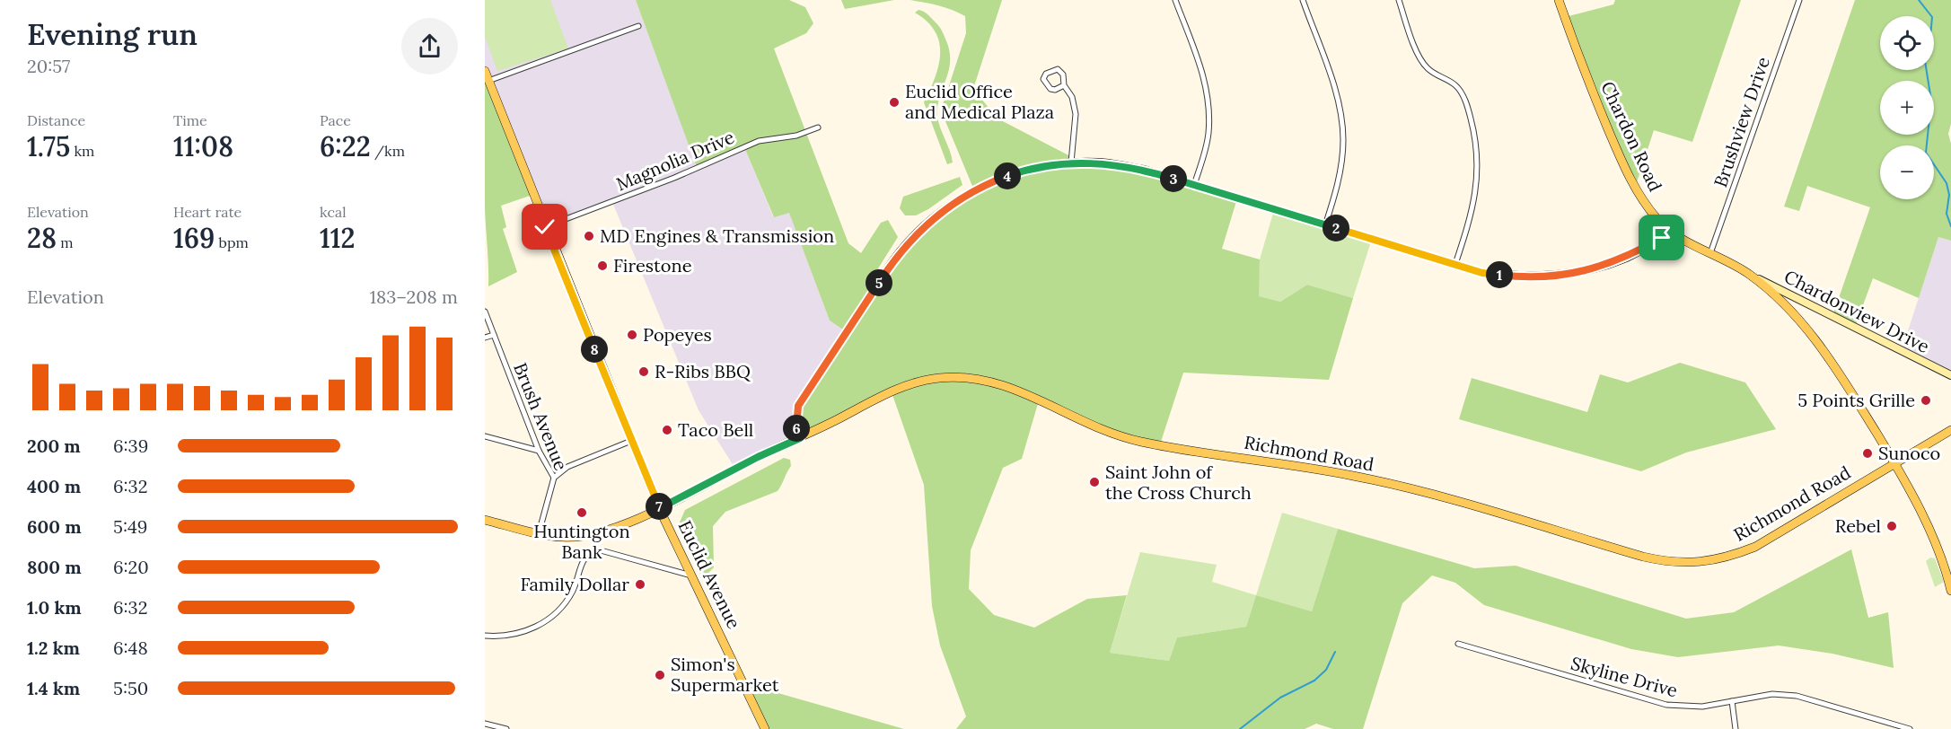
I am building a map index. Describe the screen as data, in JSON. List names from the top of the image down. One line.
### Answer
{"streets":{"main road":["Chardon Road","Richmond Road","Euclid Avenue"],"street":["Brushview Drive","Magnolia Drive","Chardonview Drive","Brush Avenue","Skyline Drive"]},"crossings":[["Brushview Drive","Chardon Road"],["Chardon Road","Chardonview Drive"],["Chardon Road","Richmond Road"],["Magnolia Drive","Euclid Avenue"],["Brush Avenue","Richmond Road"],["Richmond Road","Euclid Avenue"]],"places":["Euclid Office and Medical Plaza","MD Engines & Transmission","Firestone","Popeyes","R-Ribs BBQ","5 Points Grille","Taco Bell","Sunoco","Saint John of the Cross Church","Huntington Bank","Rebel","Family Dollar","Simon's Supermarket"],"page":{"heading":["Evening run","20:57"],"map_buttons":["+","−"],"stats":[["Distance","1.75 km"],["Time","11:08"],["Pace","6:22 /km"],["Elevation","28 m"],["Heart rate","169 bpm"],["kcal","112"]],"pins":["4","3","2","1","5","8","6","7"],"chart":["Elevation","183–208 m"],"list":[{"name":"200 m","note":"6:39"},{"name":"400 m","note":"6:32"},{"name":"600 m","note":"5:49"},{"name":"800 m","note":"6:20"},{"name":"1.0 km","note":"6:32"},{"name":"1.2 km","note":"6:48"},{"name":"1.4 km","note":"5:50"}]}}
